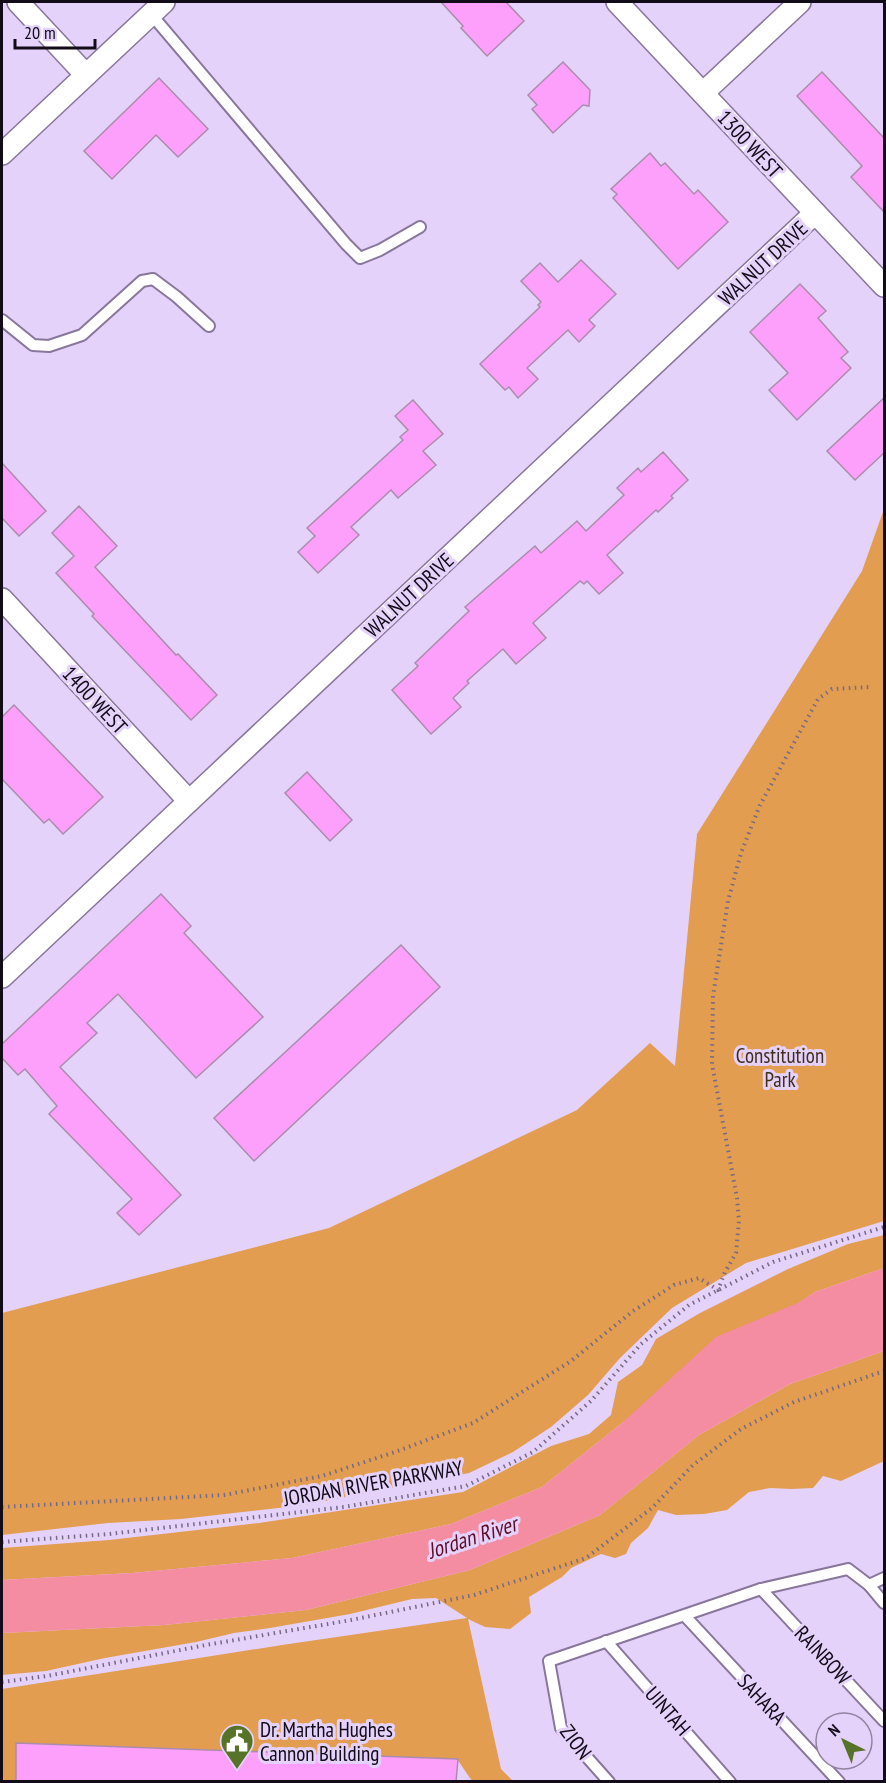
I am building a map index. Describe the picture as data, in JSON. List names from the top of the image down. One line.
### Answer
{"streets":{"street":["1300 WEST","WALNUT DRIVE","1400 WEST"],"lane":["RAINBOW","SAHARA","UINTAH","ZION"],"path":["JORDAN RIVER PARKWAY"]},"crossings":[["1300 WEST","WALNUT DRIVE"],["WALNUT DRIVE","1400 WEST"],["UINTAH","ZION"]],"water":["Jordan River"],"parks":["Constitution Park"],"places":{"public building":["Dr. Martha Hughes Cannon Building"]},"scale_bar":"20 m","north":"top left"}
